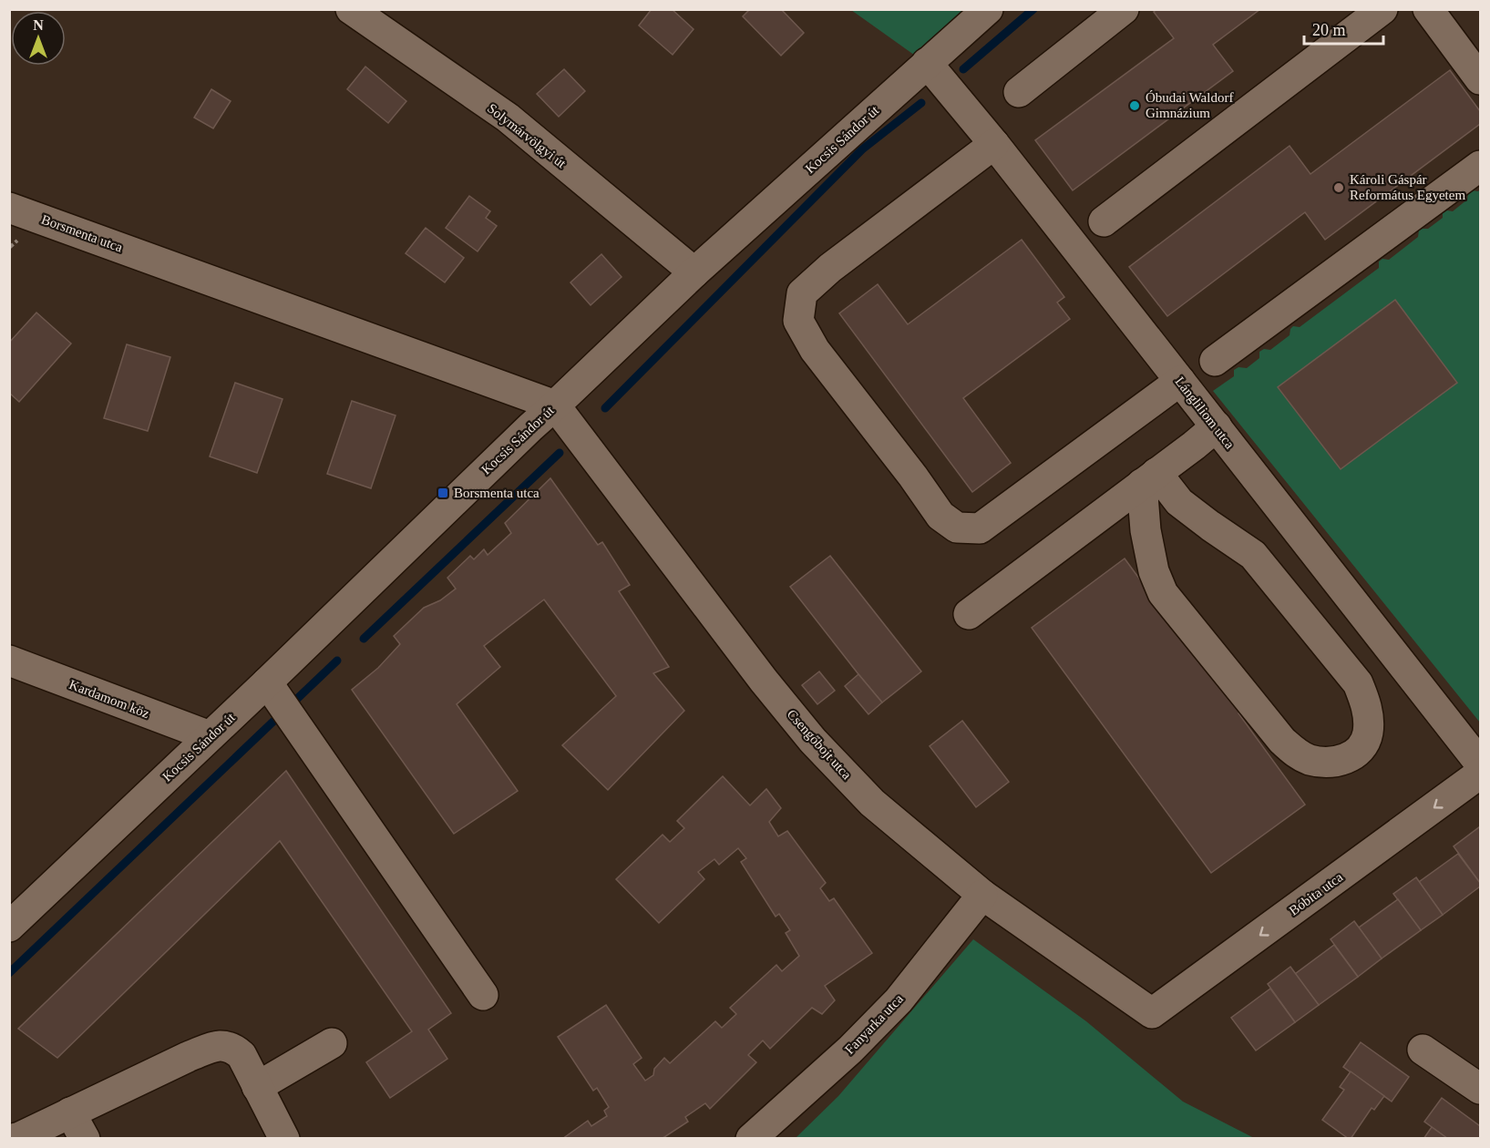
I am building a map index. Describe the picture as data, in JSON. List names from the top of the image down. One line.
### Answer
{"streets":{"street":["Solymárvölgyi út","Kocsis Sándor út","Borsmenta utca","Lángliliom utca","Kardamom köz","Csengőbojt utca","Bóbita utca","Fanyarka utca"]},"crossings":[["Solymárvölgyi út","Kocsis Sándor út"],["Kocsis Sándor út","Borsmenta utca"],["Kocsis Sándor út","Lángliliom utca"],["Kocsis Sándor út","Kardamom köz"],["Kocsis Sándor út","Csengőbojt utca"],["Borsmenta utca","Csengőbojt utca"],["Csengőbojt utca","Bóbita utca"],["Csengőbojt utca","Fanyarka utca"]],"one_way":["Bóbita utca"],"places":{"other":["Óbudai Waldorf Gimnázium","Károli Gáspár Református Egyetem"],"transit":["Borsmenta utca"]},"scale_bar":"20 m","north":"top"}
